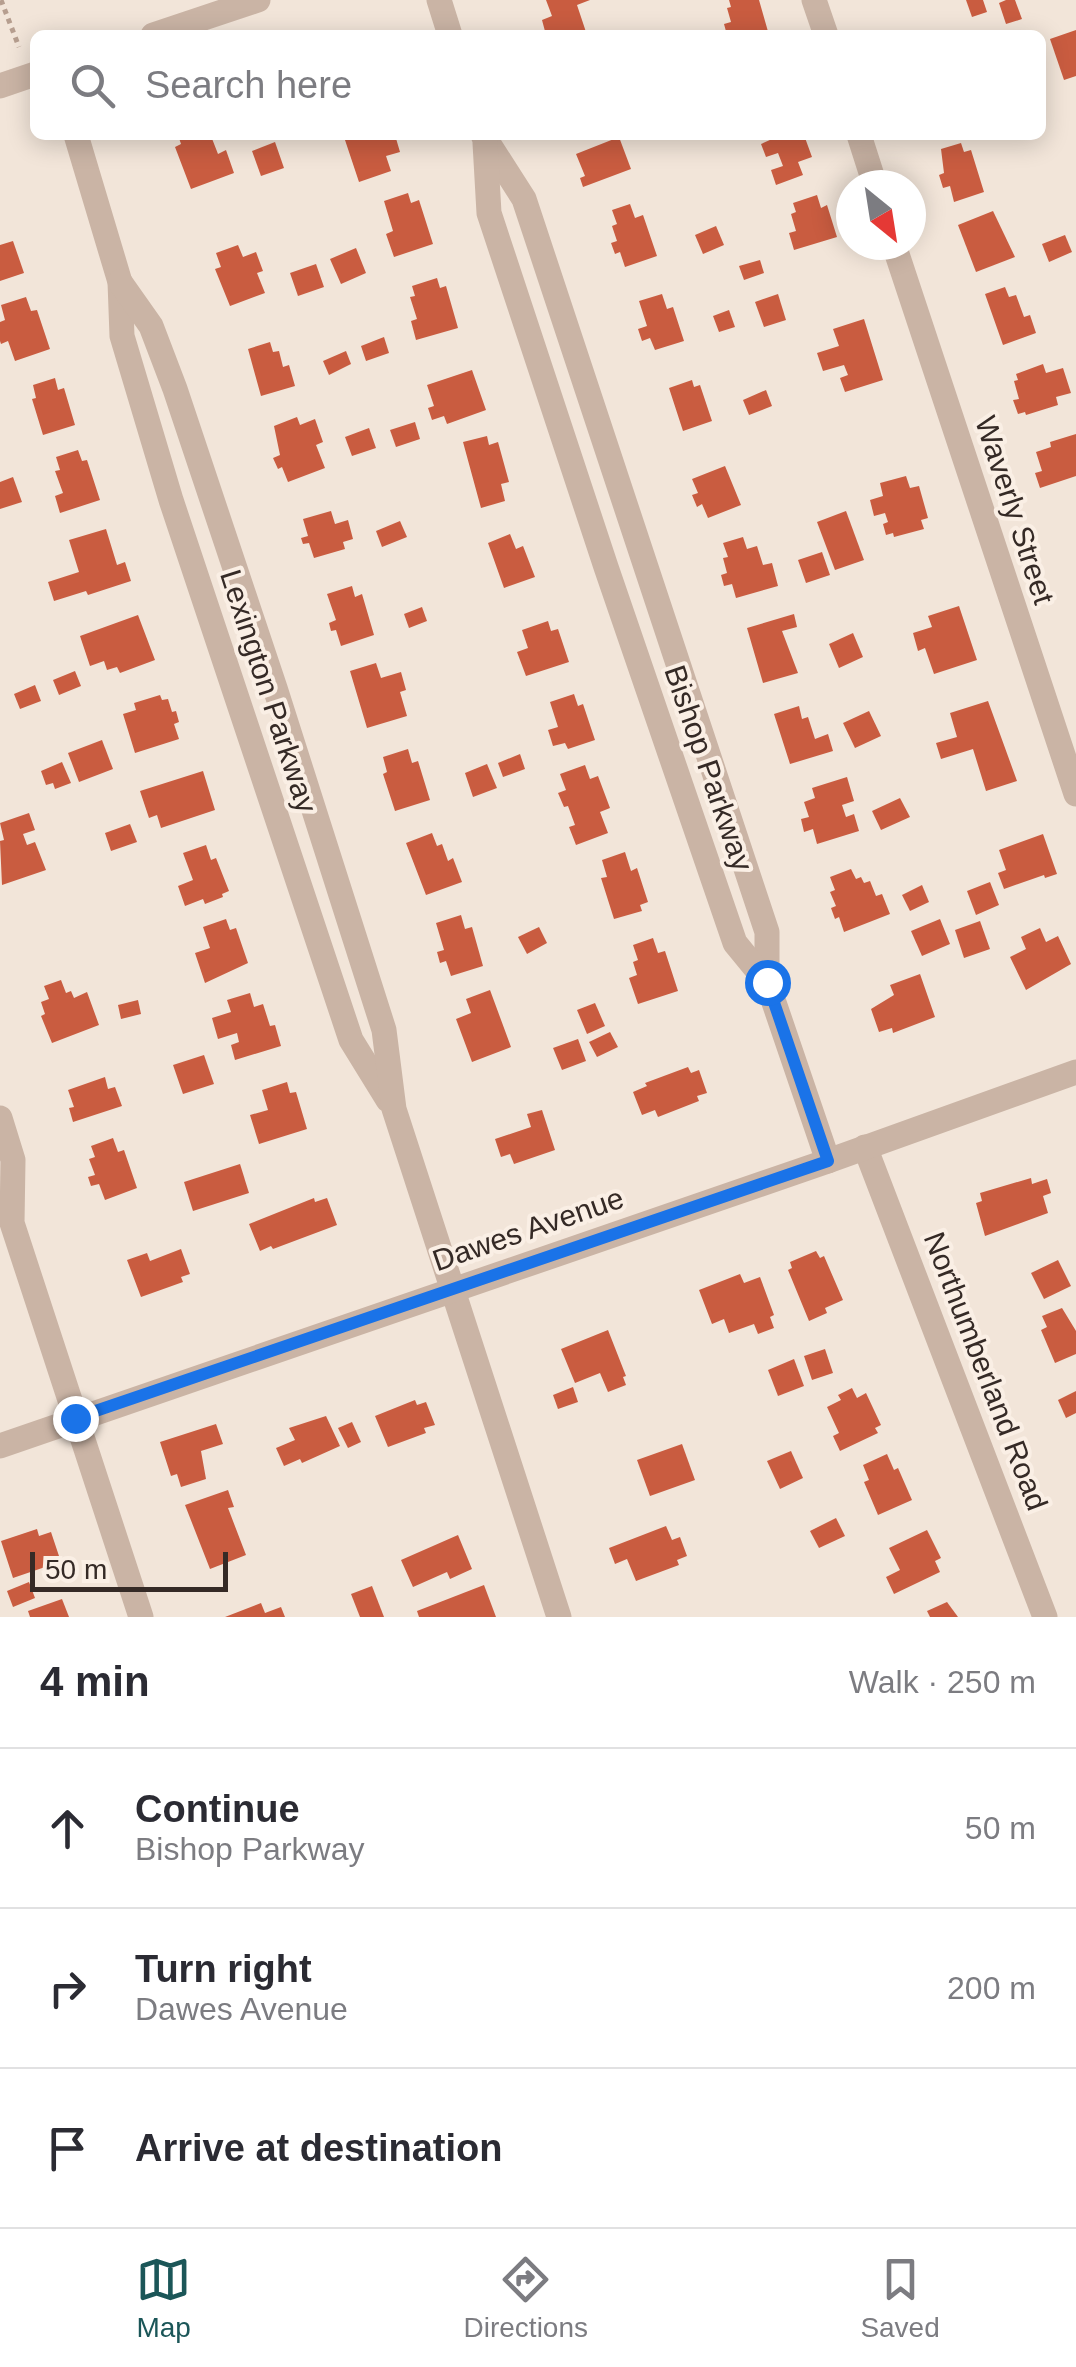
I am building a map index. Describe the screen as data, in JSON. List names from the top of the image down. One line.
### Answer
{"streets":{"street":["Waverly Street","Lexington Parkway","Bishop Parkway","Dawes Avenue","Northumberland Road"]},"crossings":[["Lexington Parkway","Dawes Avenue"],["Bishop Parkway","Dawes Avenue"],["Dawes Avenue","Northumberland Road"]],"scale_bar":"50 m","north":"bottom right","page":{"search":"Search here","scale":"50 m","heading":["4 min","Walk · 250 m"],"list":[["Continue","Bishop Parkway","50 m"],["Turn right","Dawes Avenue","200 m"],"Arrive at destination"],"nav":["Map","Directions","Saved"]}}
